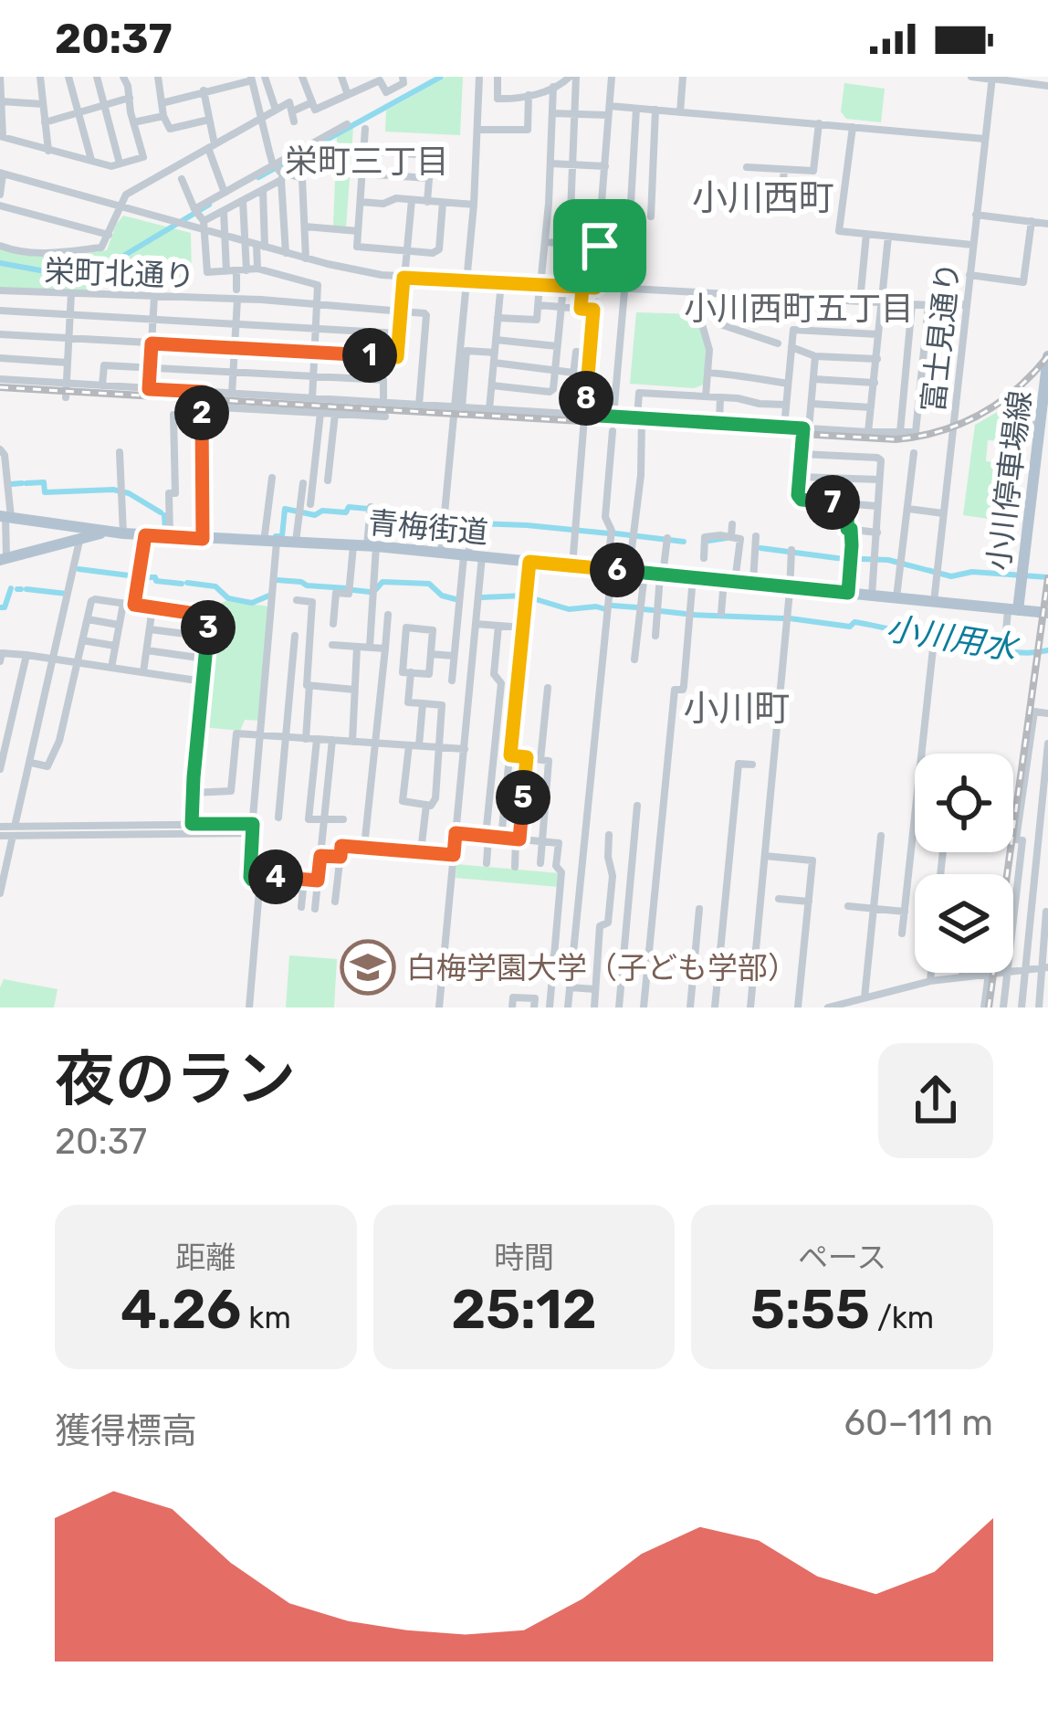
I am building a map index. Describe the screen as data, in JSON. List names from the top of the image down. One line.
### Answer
{"streets":{"main road":["小川停車場線","青梅街道"],"street":["栄町北通り","富士見通り"]},"crossings":[["富士見通り","青梅街道"],["小川停車場線","青梅街道"]],"districts":["栄町三丁目","小川西町","小川西町五丁目","小川町"],"water":["小川用水"],"places":{"school or university":["白梅学園大学（子ども学部）"]},"page":{"status":"20:37","pins":["1","8","2","7","6","3","5","4"],"heading":["夜のラン","20:37"],"stats":[["距離","4.26 km"],["時間","25:12"],["ペース","5:55 /km"]],"chart":["獲得標高","60–111 m"]}}
